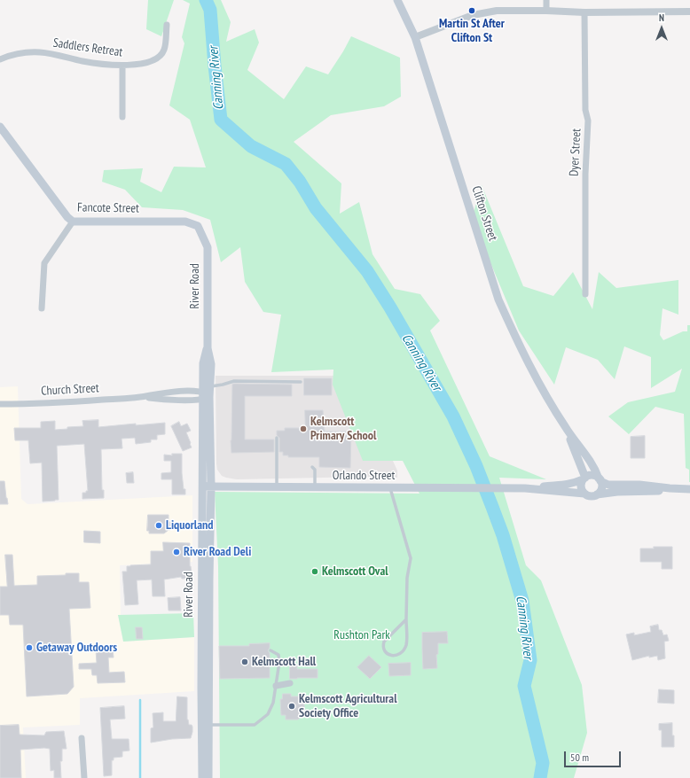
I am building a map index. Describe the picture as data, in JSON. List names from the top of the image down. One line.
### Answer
{"streets":{"main road":["Fancote Street","Clifton Street","River Road","Orlando Street"],"street":["Saddlers Retreat","Dyer Street","Church Street"]},"crossings":[["Fancote Street","River Road"],["Clifton Street","Orlando Street"],["River Road","Church Street"],["River Road","Orlando Street"]],"water":["Canning River"],"parks":["Rushton Park"],"places":["Martin St After Clifton St","Kelmscott Primary School","Liquorland","River Road Deli","Kelmscott Oval","Getaway Outdoors","Kelmscott Hall","Kelmscott Agricultural Society Office"],"scale_bar":"50 m","north":"top"}
